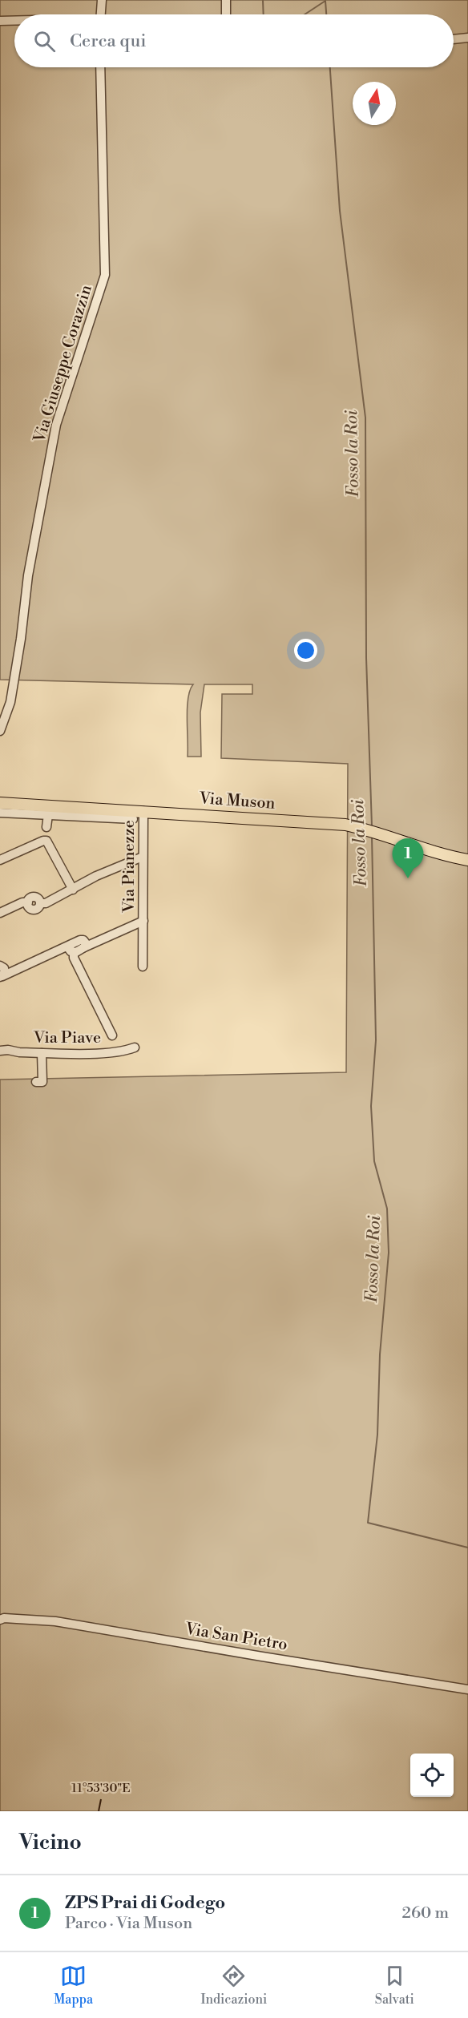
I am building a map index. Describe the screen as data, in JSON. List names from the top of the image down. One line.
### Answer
{"streets":{"main road":["Via Muson"],"street":["Via Giuseppe Corazzin","Via Pianezze","Via Piave","Via San Pietro"]},"crossings":[["Via Muson","Via Pianezze"]],"water":["Fosso la Roi"],"north":"top","page":{"search":"Cerca qui","pins":"1","heading":"Vicino","list":[{"mark":"1","name":"ZPS Prai di Godego","note":"Parco · Via Muson","value":"260 m"}],"nav":["Mappa","Indicazioni","Salvati"]},"coordinates":["11°53'30\"E"]}
